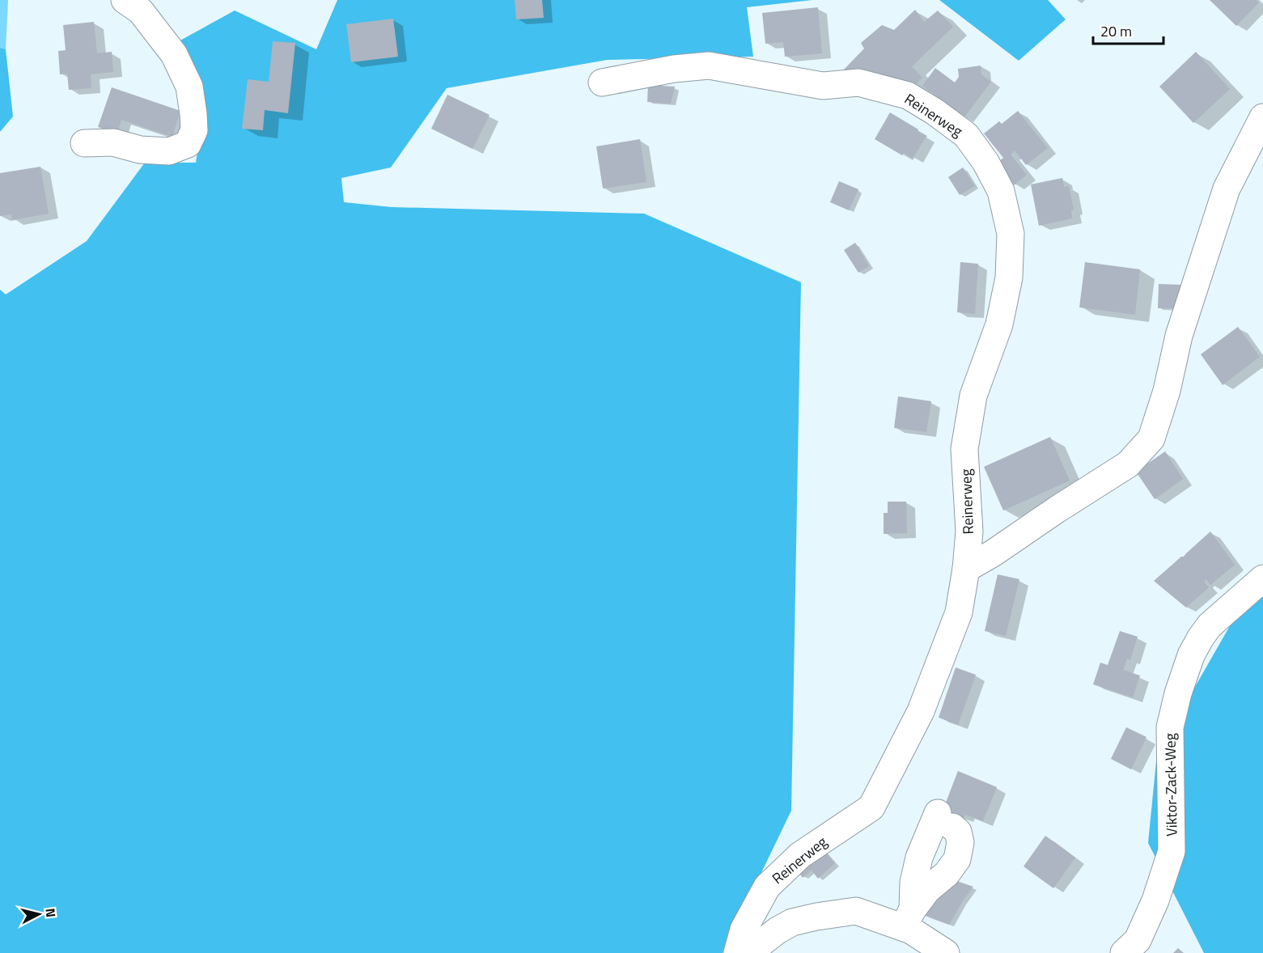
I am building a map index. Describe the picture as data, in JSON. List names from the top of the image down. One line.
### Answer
{"streets":{"street":["Reinerweg","Viktor-Zack-Weg"]},"scale_bar":"20 m","north":"right"}
